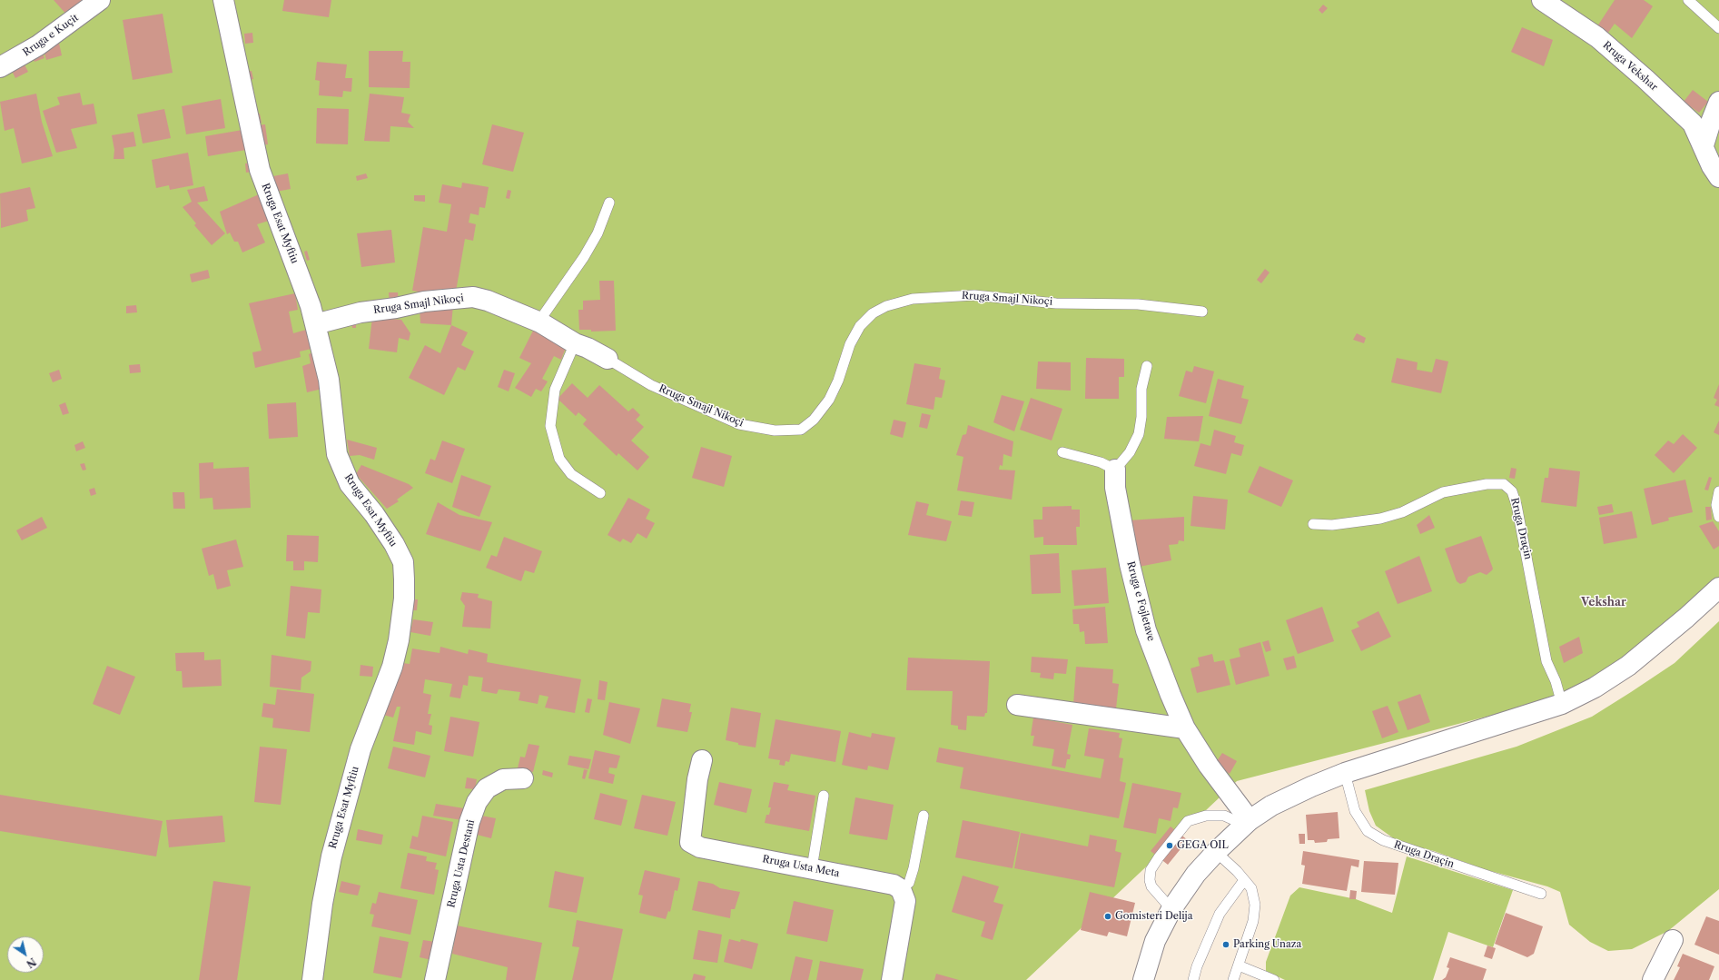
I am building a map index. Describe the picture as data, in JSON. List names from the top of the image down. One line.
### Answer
{"streets":{"street":["Rruga e Kuçit","Rruga Vekshar","Rruga Esat Myftiu","Rruga Smajl Nikoçi","Rruga e Fojletave","Rruga Usta Destani","Rruga Usta Meta"],"lane":["Rruga Draçin"]},"crossings":[["Rruga Esat Myftiu","Rruga Smajl Nikoçi"]],"districts":["Vekshar"],"places":["GEGA OIL","Gomisteri Delija","Parking Unaza"],"north":"bottom right"}
